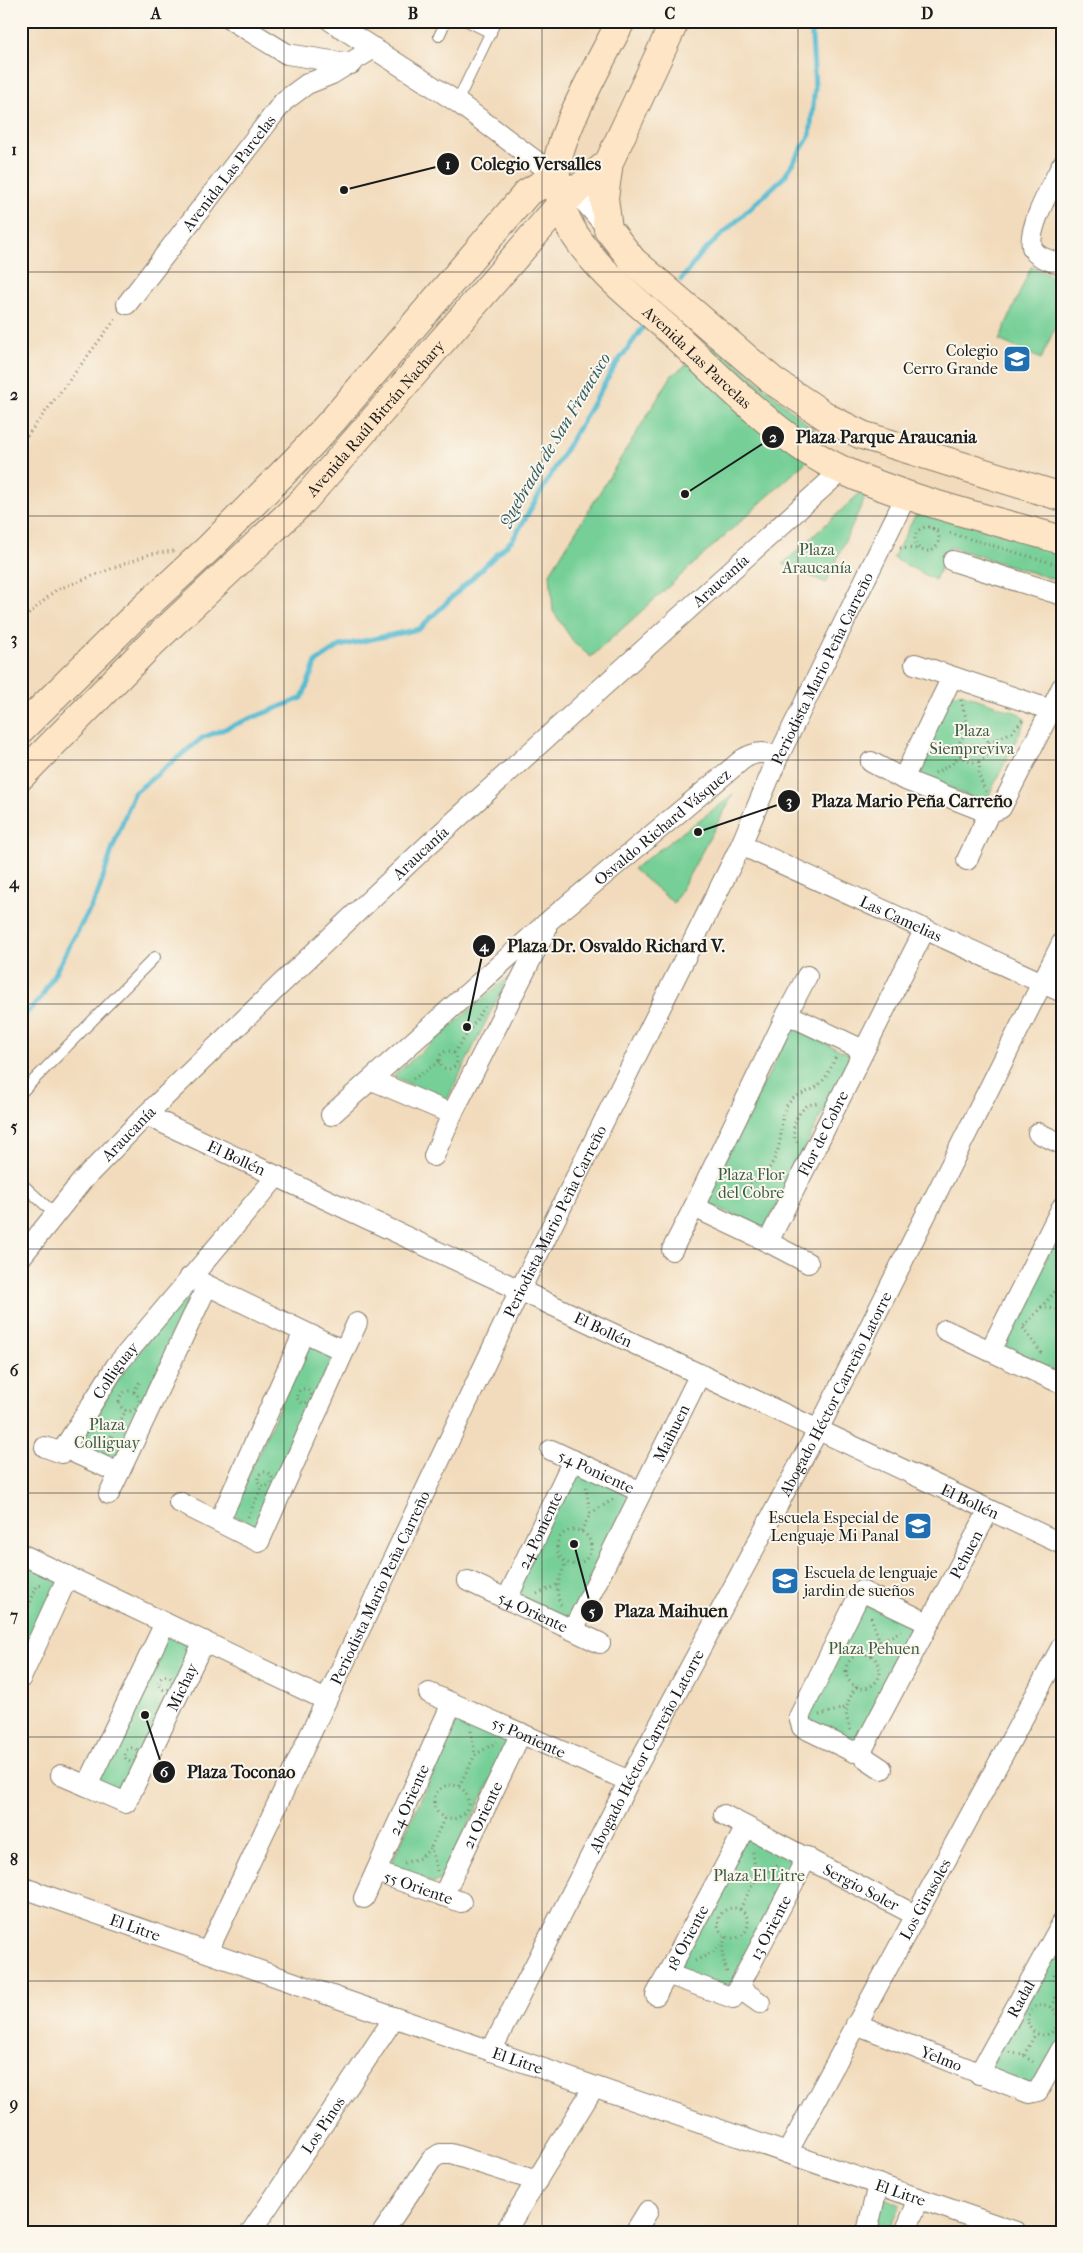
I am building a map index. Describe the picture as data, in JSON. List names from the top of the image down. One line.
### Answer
{"streets":{"main road":["Avenida Las Parcelas","Avenida Raúl Bitrán Nachary"],"street":["Araucanía","Periodista Mario Peña Carreño","Osvaldo Richard Vásquez","Las Camelias","Flor de Cobre","El Bollén","Colliguay","Abogado Héctor Carreño Latorre","Maihuen","54 Poniente","24 Poniente","Pehuen","54 Oriente","Michay","55 Poniente","24 Oriente","21 Oriente","Sergio Soler","55 Oriente","Los Girasoles","El Litre","13 Oriente","18 Oriente","Radal","Yelmo","Los Pinos"]},"crossings":[["Avenida Las Parcelas","Avenida Raúl Bitrán Nachary"],["Avenida Las Parcelas","Araucanía"],["Avenida Las Parcelas","Periodista Mario Peña Carreño"],["Araucanía","El Bollén"],["Periodista Mario Peña Carreño","Osvaldo Richard Vásquez"],["Periodista Mario Peña Carreño","Las Camelias"],["Periodista Mario Peña Carreño","El Bollén"],["Periodista Mario Peña Carreño","El Litre"],["Las Camelias","Flor de Cobre"],["Las Camelias","Abogado Héctor Carreño Latorre"],["El Bollén","Colliguay"],["El Bollén","Abogado Héctor Carreño Latorre"],["El Bollén","Maihuen"],["El Bollén","Pehuen"],["Abogado Héctor Carreño Latorre","55 Poniente"],["Abogado Héctor Carreño Latorre","El Litre"],["Maihuen","54 Poniente"],["Maihuen","54 Oriente"],["54 Poniente","24 Poniente"],["24 Poniente","54 Oriente"],["55 Poniente","24 Oriente"],["55 Poniente","21 Oriente"],["24 Oriente","55 Oriente"],["21 Oriente","55 Oriente"],["Sergio Soler","Los Girasoles"],["Sergio Soler","13 Oriente"],["Sergio Soler","18 Oriente"],["Los Girasoles","El Litre"],["Los Girasoles","Yelmo"],["El Litre","Los Pinos"],["Radal","Yelmo"]],"water":["Quebrada de San Francisco"],"parks":["Plaza Araucanía","Plaza Siempreviva","Plaza Flor del Cobre","Plaza Colliguay","Plaza Pehuen","Plaza El Litre"],"places":{"other":["Colegio Versalles","Plaza Parque Araucania","Plaza Mario Peña Carreño","Plaza Dr. Osvaldo Richard V.","Plaza Maihuen","Plaza Toconao"],"school or university":["Colegio Cerro Grande","Escuela Especial de Lenguaje Mi Panal","Escuela de lenguaje jardin de sueños"]},"grid":{"columns":["A","B","C","D"],"rows":["1","2","3","4","5","6","7","8","9"]}}
